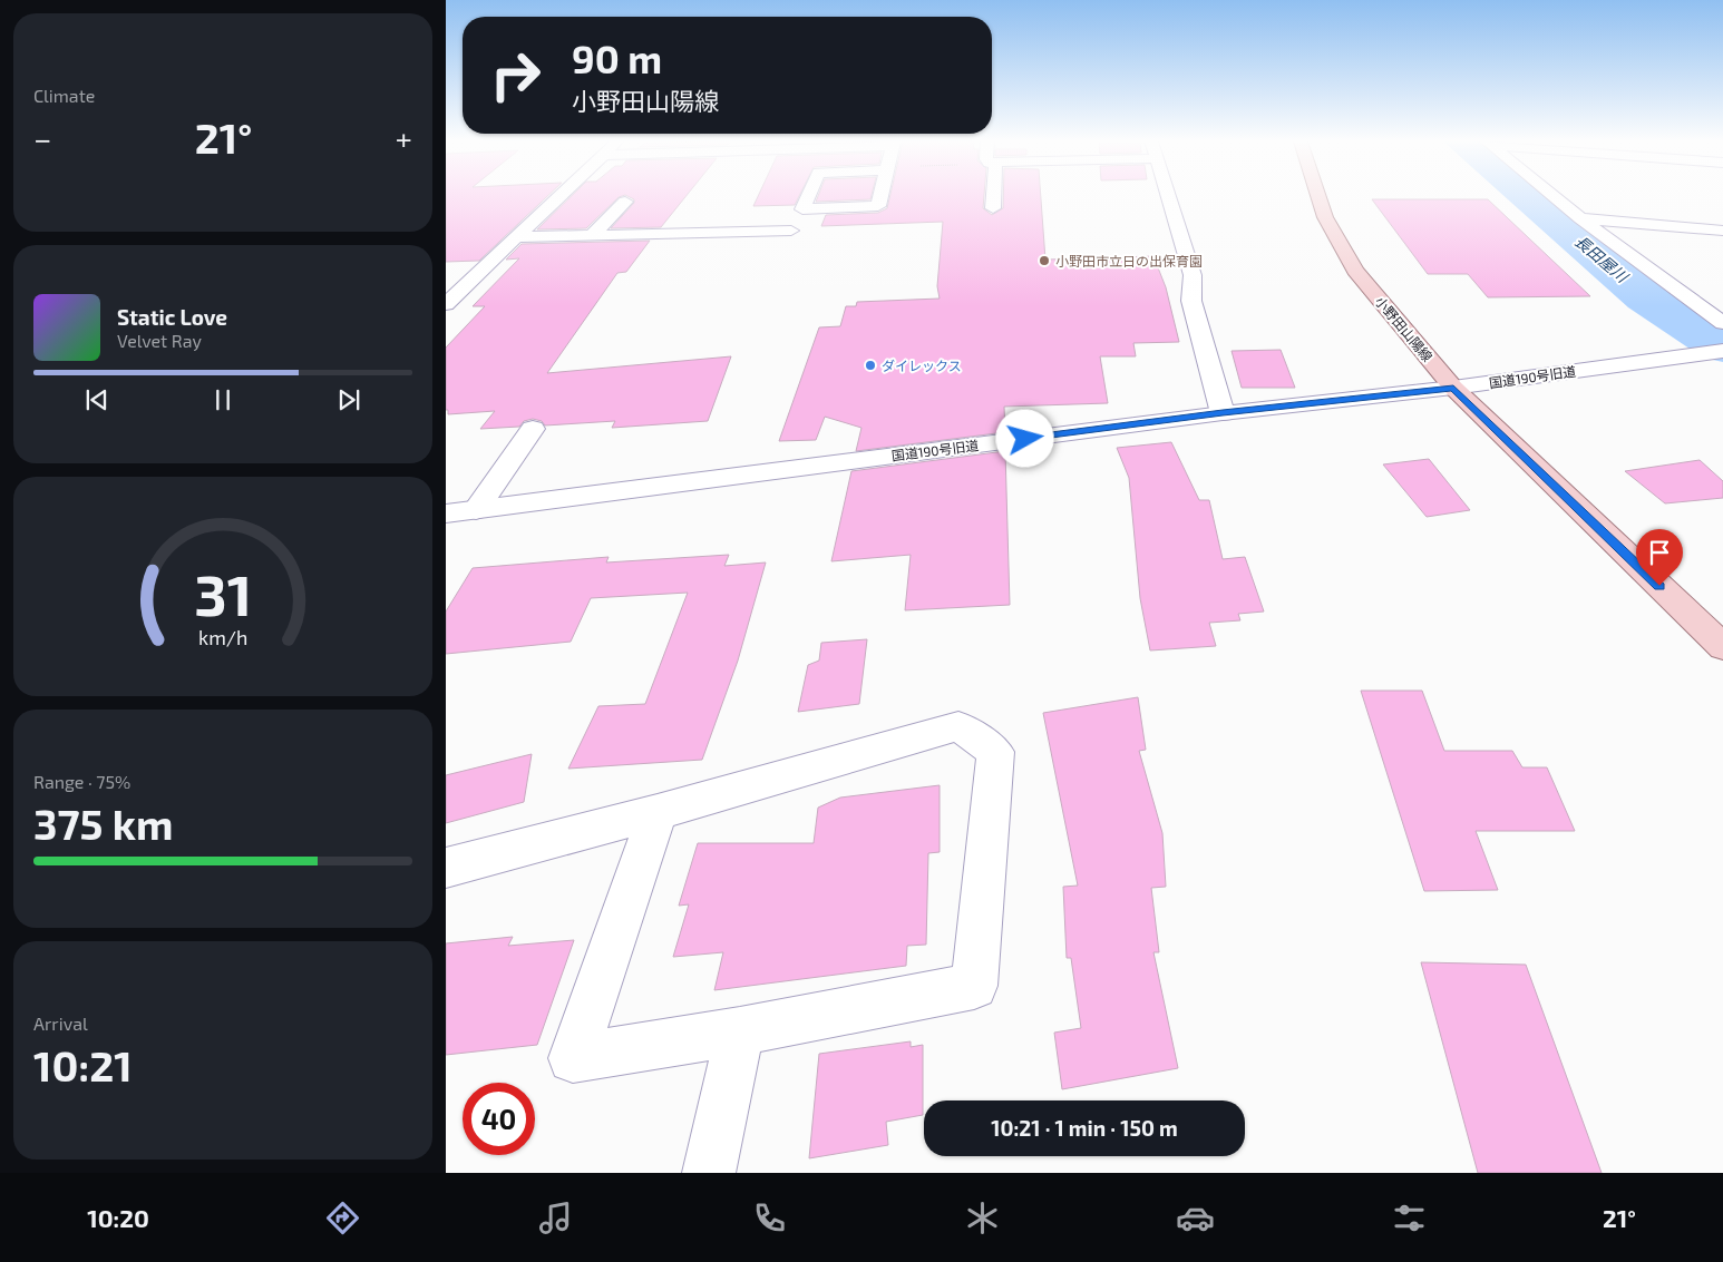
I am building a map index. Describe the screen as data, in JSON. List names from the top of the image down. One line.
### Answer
{"streets":{"main road":["小野田山陽線"],"street":["国道190号旧道"]},"crossings":[["小野田山陽線","国道190号旧道"]],"water":["長田屋川"],"places":["小野田市立日の出保育園","ダイレックス"],"page":{"tile":["Climate",["Range · 75%","375 km"],["Arrival","10:21"]],"turn":["90 m","小野田山陽線"],"heat":["−","21°","+"],"song":["Static Love","Velvet Ray"],"limit":"40","trip":"10:21 · 1 min · 150 m","tabs":["10:20","21°"],"gauge":["31","km/h"]}}
